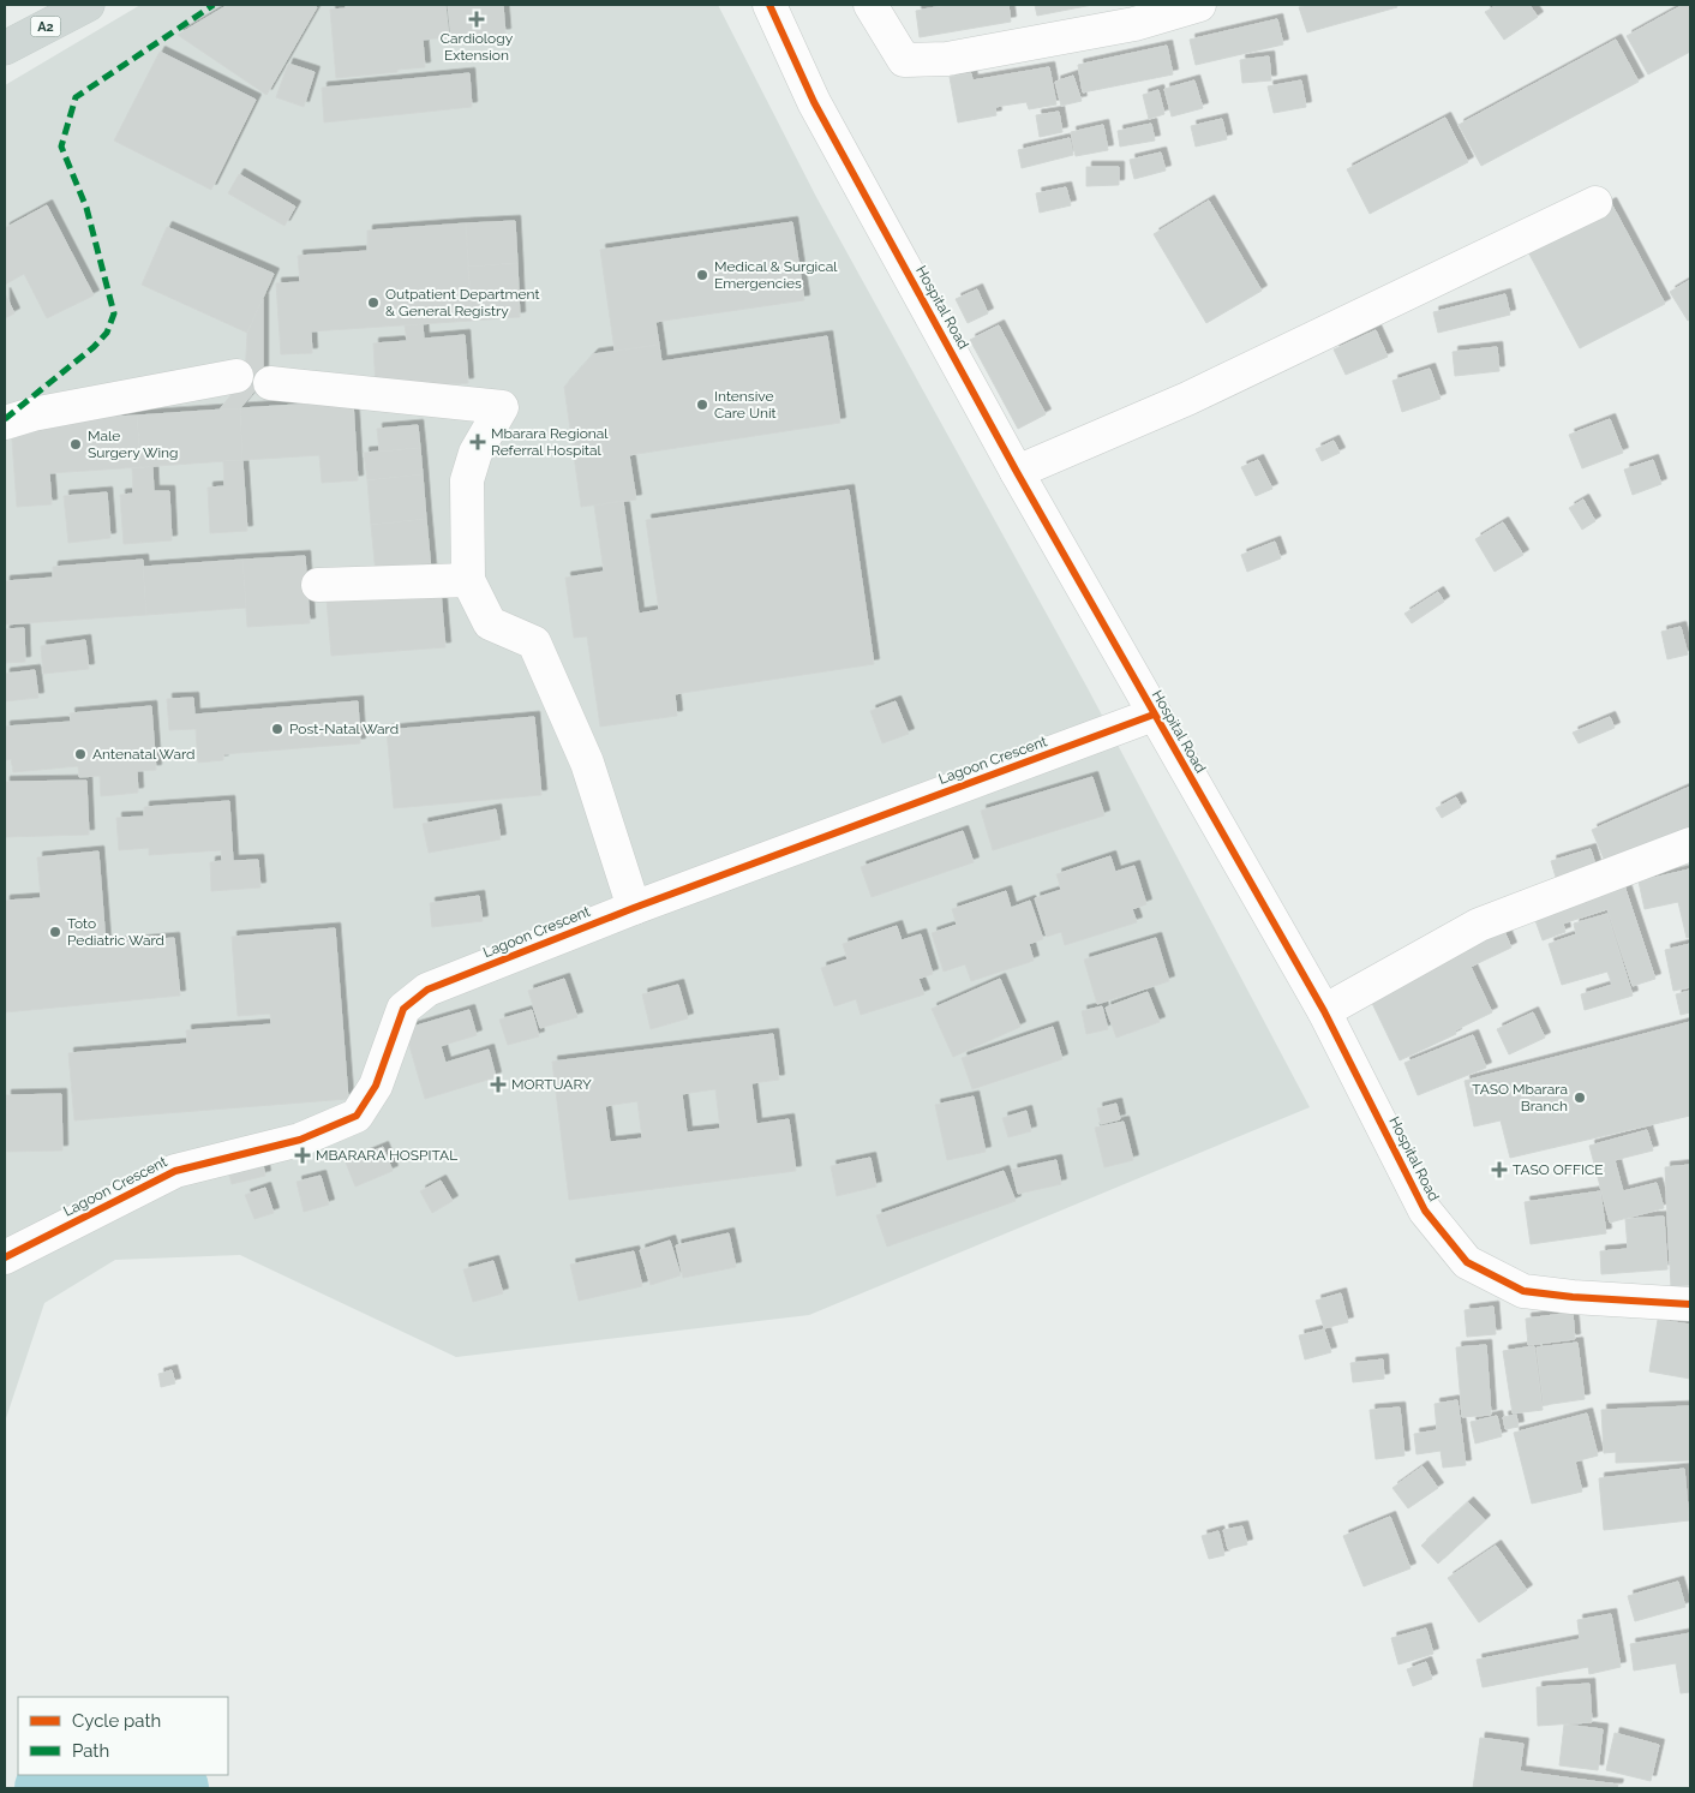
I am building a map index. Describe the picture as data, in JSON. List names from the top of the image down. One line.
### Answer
{"streets":{"main road":["A2"],"street":["Hospital Road","Lagoon Crescent"]},"crossings":[["Hospital Road","Lagoon Crescent"]],"places":{"health":["Cardiology Extension","Mbarara Regional Referral Hospital","MORTUARY","MBARARA HOSPITAL","TASO OFFICE"],"other":["Medical & Surgical Emergencies","Outpatient Department & General Registry","Intensive Care Unit","Male Surgery Wing","Post-Natal Ward","Antenatal Ward","Toto Pediatric Ward","TASO Mbarara Branch"]},"legend":["Cycle path","Path"]}
